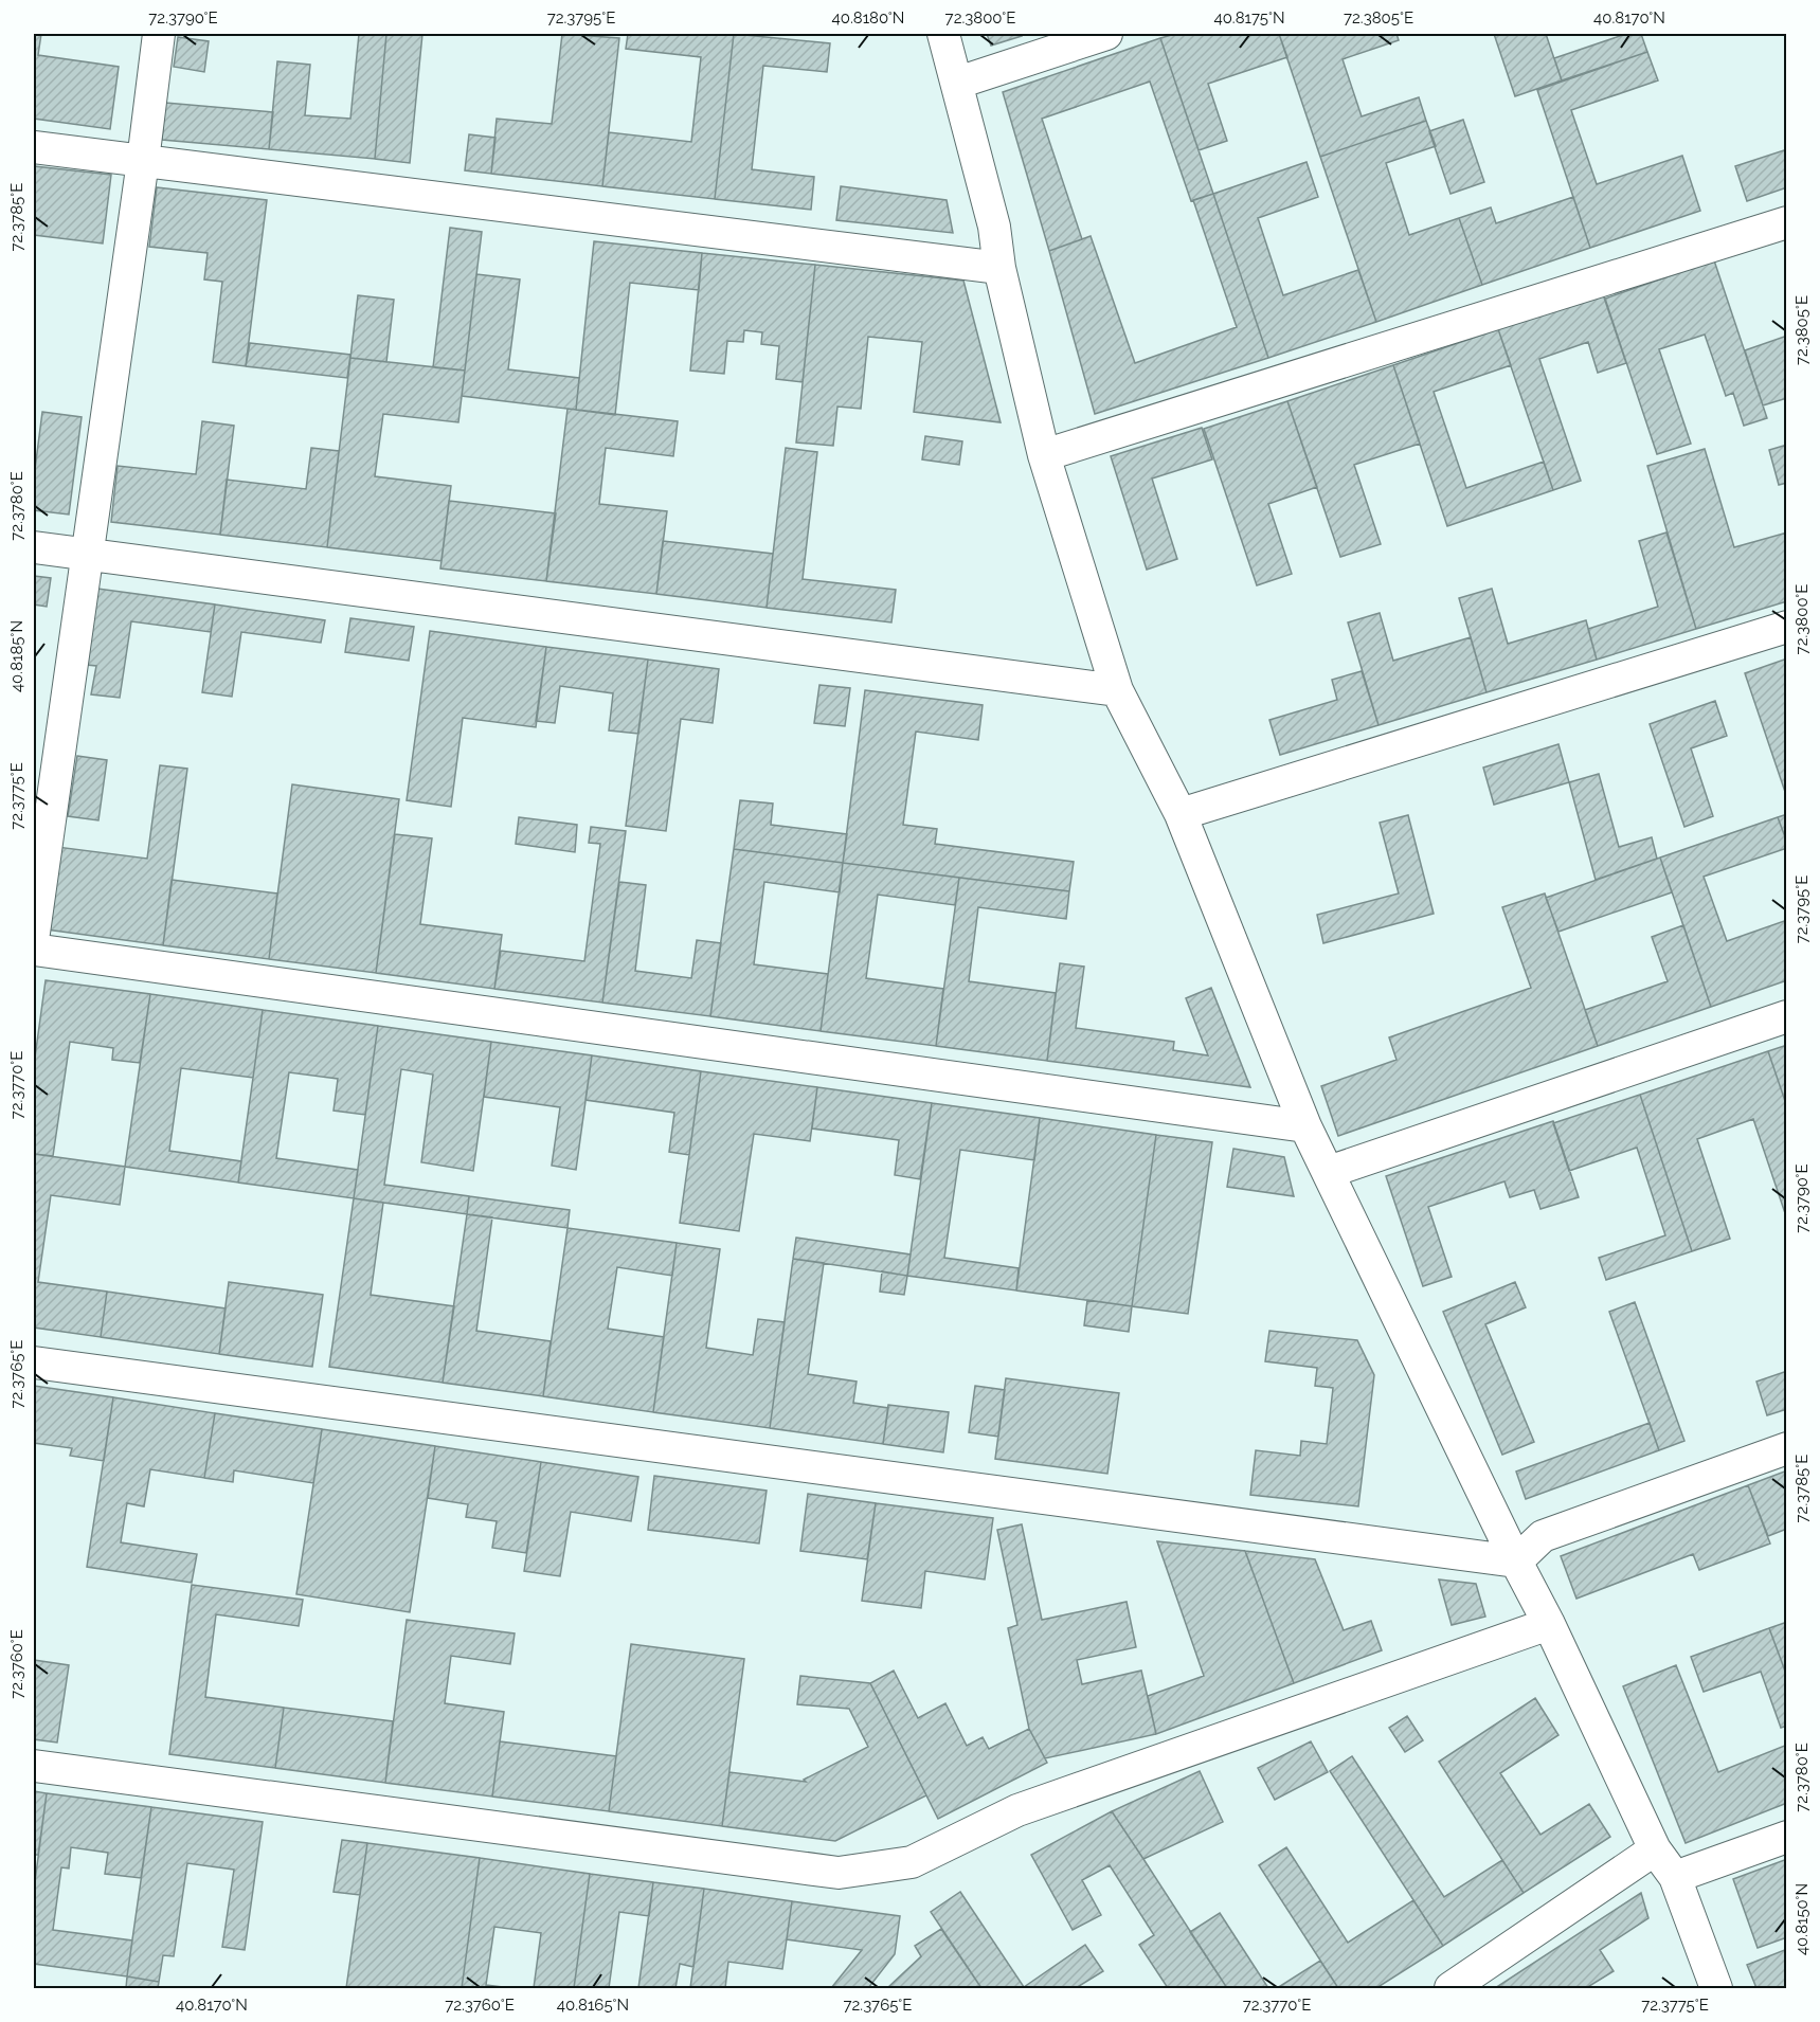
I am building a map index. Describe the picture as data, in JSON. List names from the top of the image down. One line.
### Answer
{"coordinates":["72.3790°E","72.3795°E","40.8180°N","72.3800°E","40.8175°N","72.3805°E","40.8170°N","72.3785°E","72.3780°E","40.8185°N","72.3775°E","72.3770°E","72.3765°E","72.3760°E","40.8150°N","40.8165°N"]}
